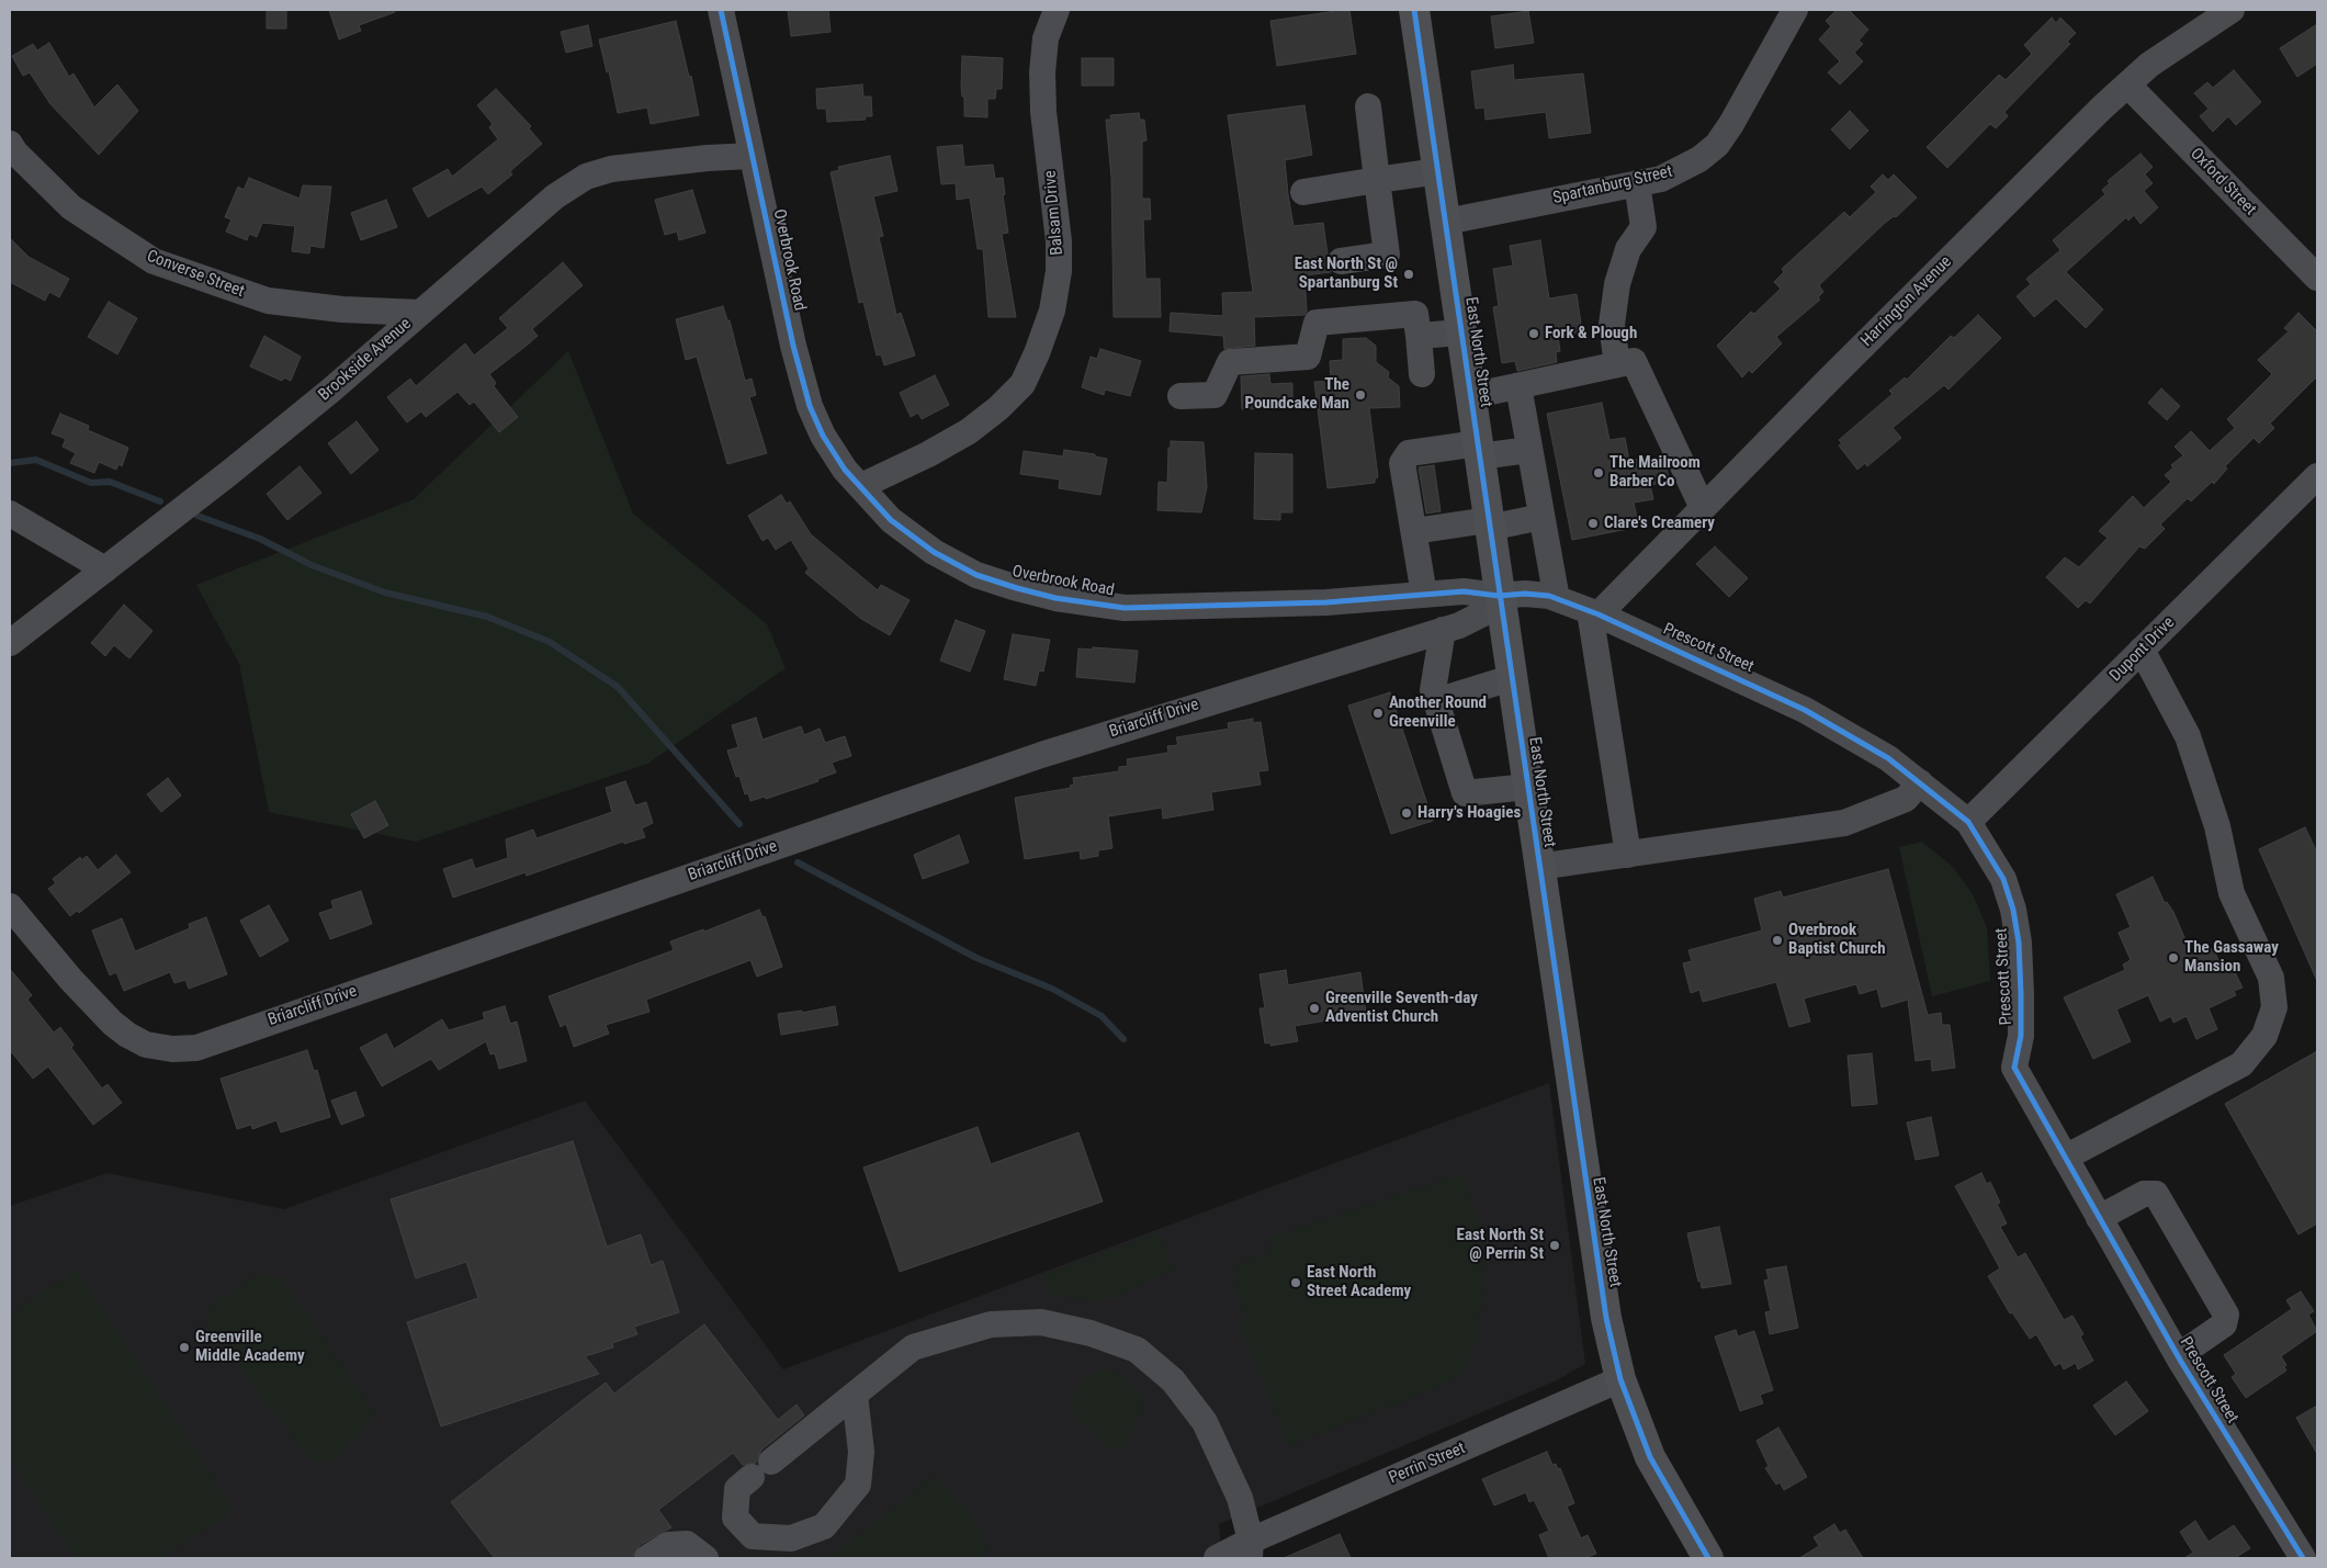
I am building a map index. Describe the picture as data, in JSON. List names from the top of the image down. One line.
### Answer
{"streets":{"main road":["East North Street"],"street":["Oxford Street","Spartanburg Street","Balsam Drive","Overbrook Road","Converse Street","Harrington Avenue","Brookside Avenue","Prescott Street","Dupont Drive","Briarcliff Drive","Perrin Street"]},"crossings":[["Oxford Street","Harrington Avenue"],["Spartanburg Street","East North Street"],["Balsam Drive","Overbrook Road"],["Overbrook Road","East North Street"],["Overbrook Road","Brookside Avenue"],["Overbrook Road","Prescott Street"],["Overbrook Road","Briarcliff Drive"],["Converse Street","Brookside Avenue"],["Harrington Avenue","Prescott Street"],["East North Street","Prescott Street"],["East North Street","Briarcliff Drive"],["East North Street","Perrin Street"],["Prescott Street","Dupont Drive"],["Prescott Street","Briarcliff Drive"]],"places":["East North St @ Spartanburg St","Fork & Plough","The Poundcake Man","The Mailroom Barber Co","Clare's Creamery","Another Round Greenville","Harry's Hoagies","Overbrook Baptist Church","The Gassaway Mansion","Greenville Seventh-day Adventist Church","East North St @ Perrin St","East North Street Academy","Greenville Middle Academy"]}
